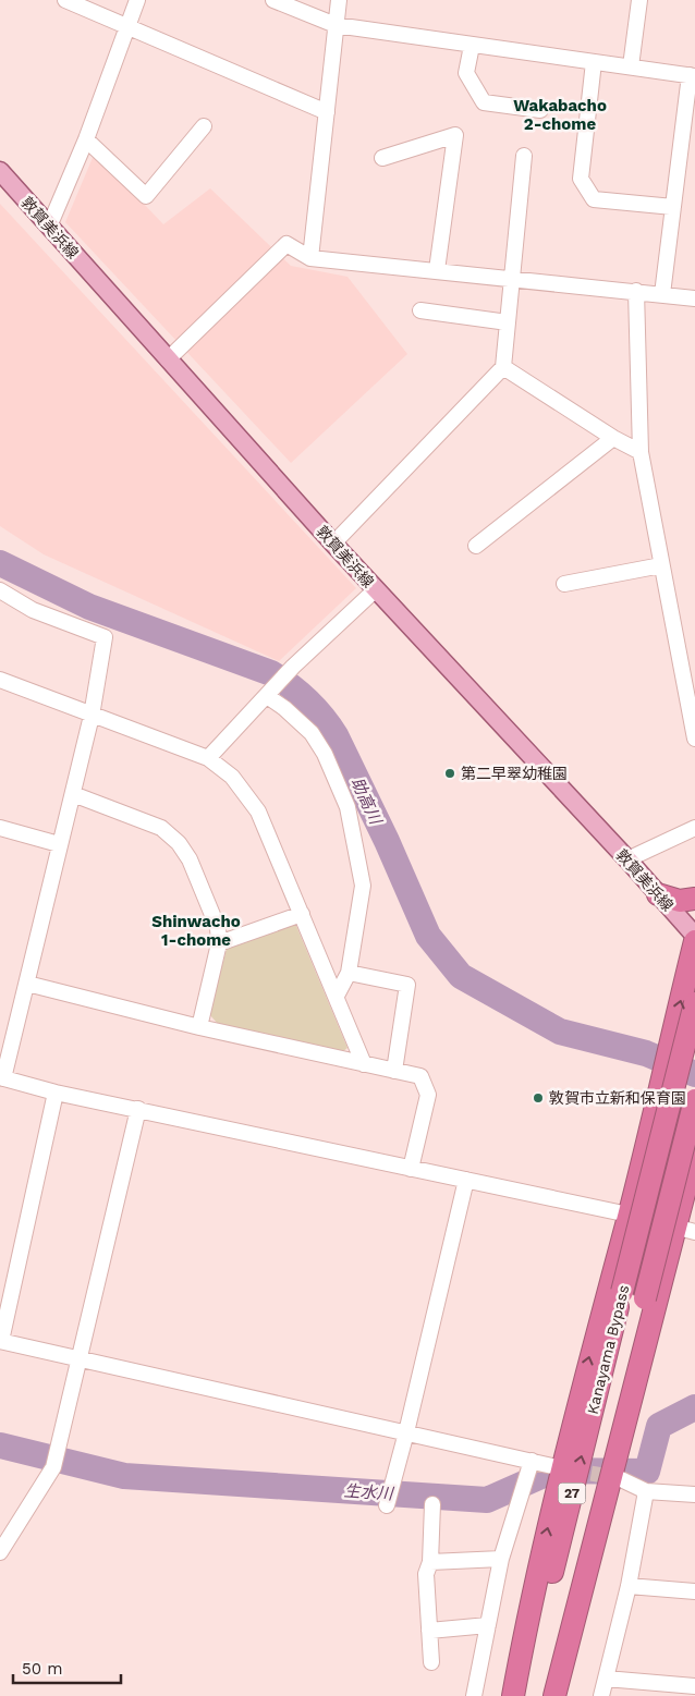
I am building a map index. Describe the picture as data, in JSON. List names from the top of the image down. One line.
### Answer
{"streets":{"highway":["Kanayama Bypass","27"],"main road":["敦賀美浜線"]},"districts":["Wakabacho 2-chome","Shinwacho 1-chome"],"water":["助高川","生水川"],"places":["第二早翠幼稚園","敦賀市立新和保育園"],"scale_bar":"50 m"}
